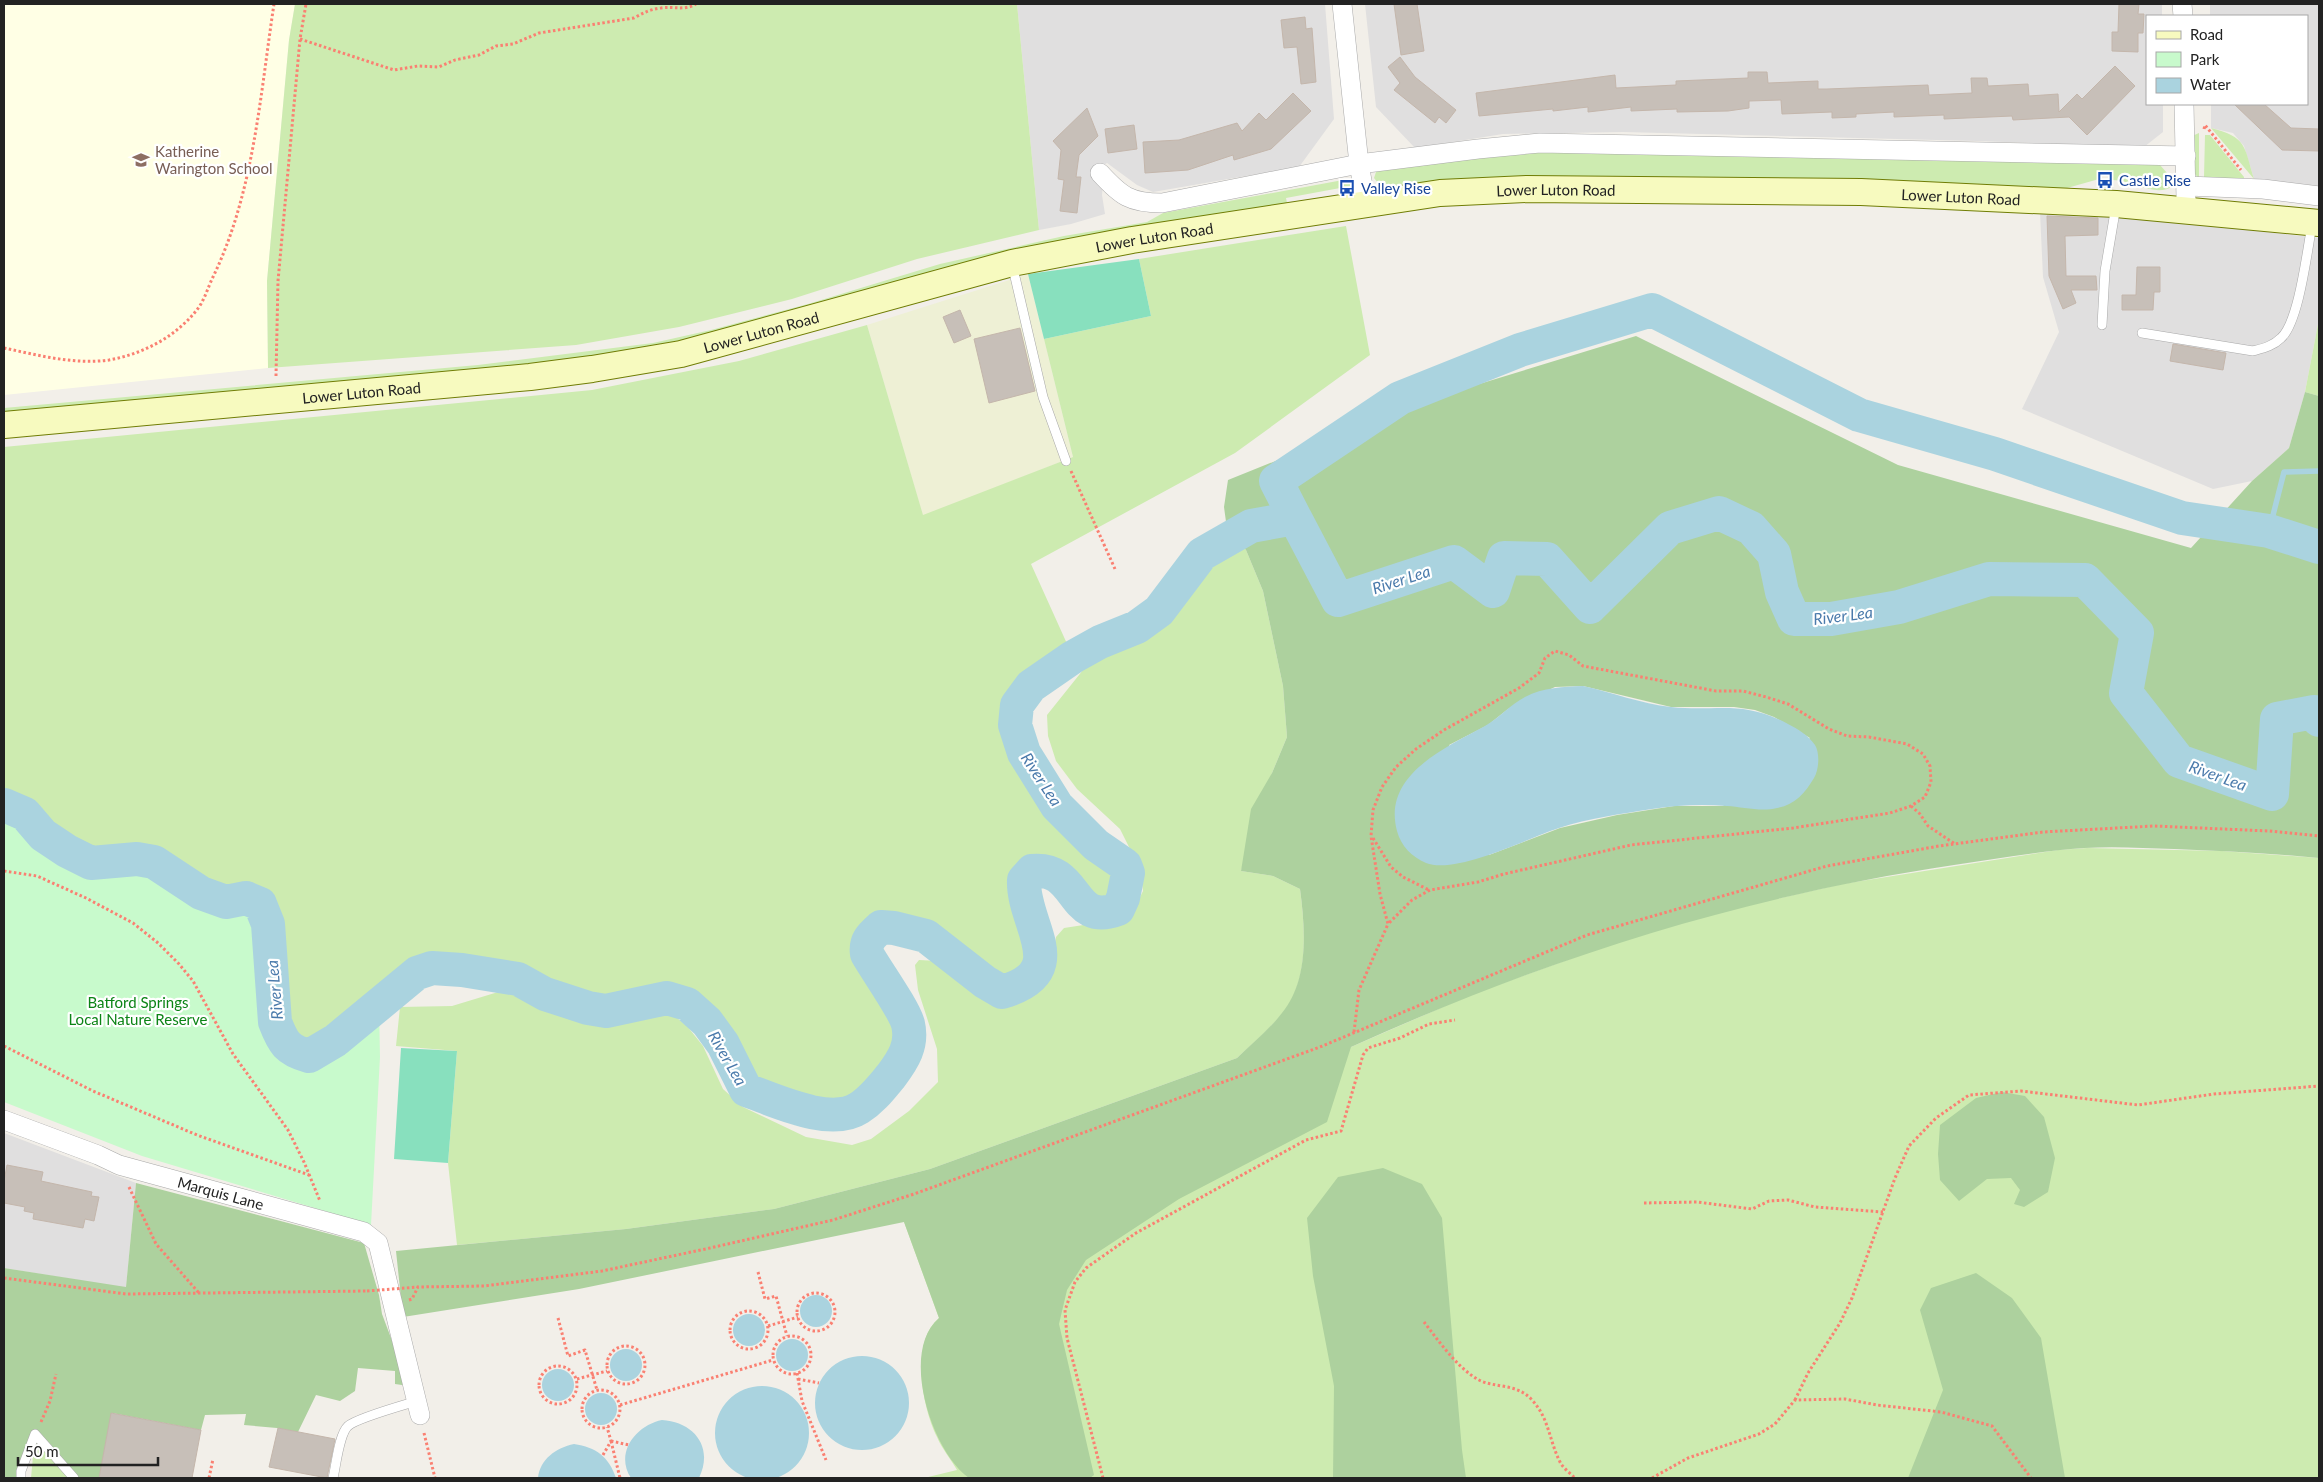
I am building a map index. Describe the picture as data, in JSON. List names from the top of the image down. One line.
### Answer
{"streets":{"main road":["Lower Luton Road"],"street":["Marquis Lane"]},"water":["River Lea"],"parks":["Batford Springs Local Nature Reserve"],"places":{"school or university":["Katherine Warington School"],"bus stop":["Castle Rise","Valley Rise"]},"legend":["Road","Park","Water"],"scale_bar":"50 m"}
